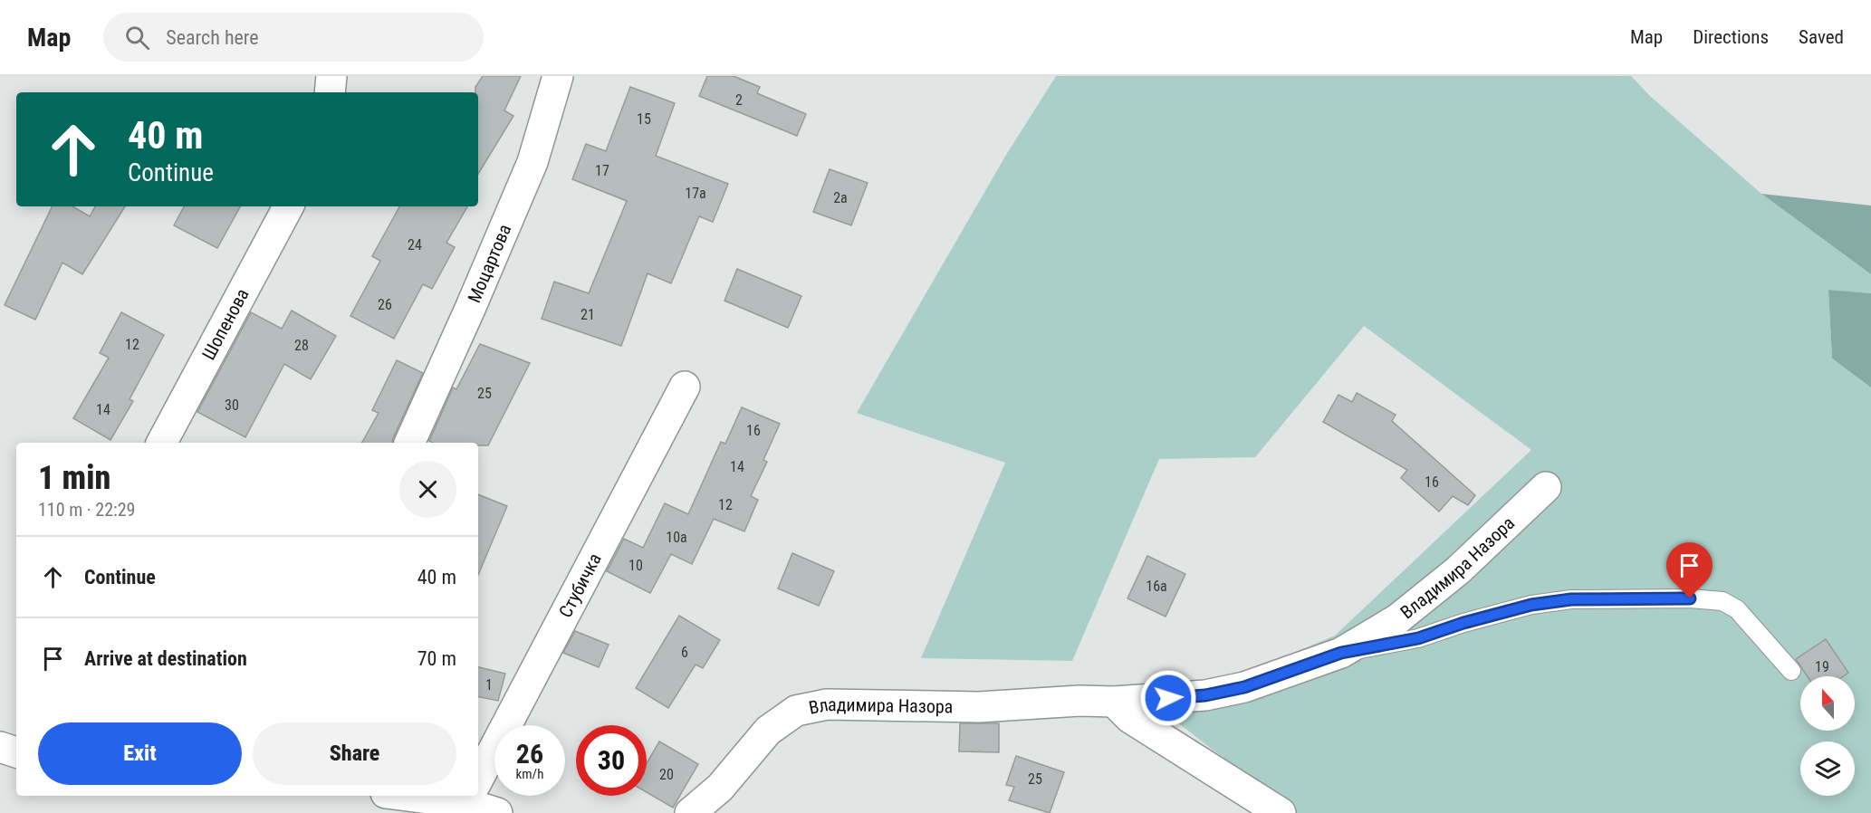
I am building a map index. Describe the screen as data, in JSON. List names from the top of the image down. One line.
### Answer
{"streets":{"street":["Моцартова","Шопенова","Владимира Назора","Стубичка"]},"house_numbers":["2","15","17","17a","2a","24","26","21","12","28","25","30","14","16","14","16","12","10a","10","16a","6","19","1","20","25"],"north":"top","page":{"header":"Map","search":"Search here","nav":["Map","Directions","Saved"],"turn":["40 m","Continue"],"heading":["1 min","110 m · 22:29"],"list":[{"name":"Continue","value":"40 m"},{"name":"Arrive at destination","value":"70 m"}],"buttons":["Exit","Share"],"speed":"26 km/h","limit":"30"}}
